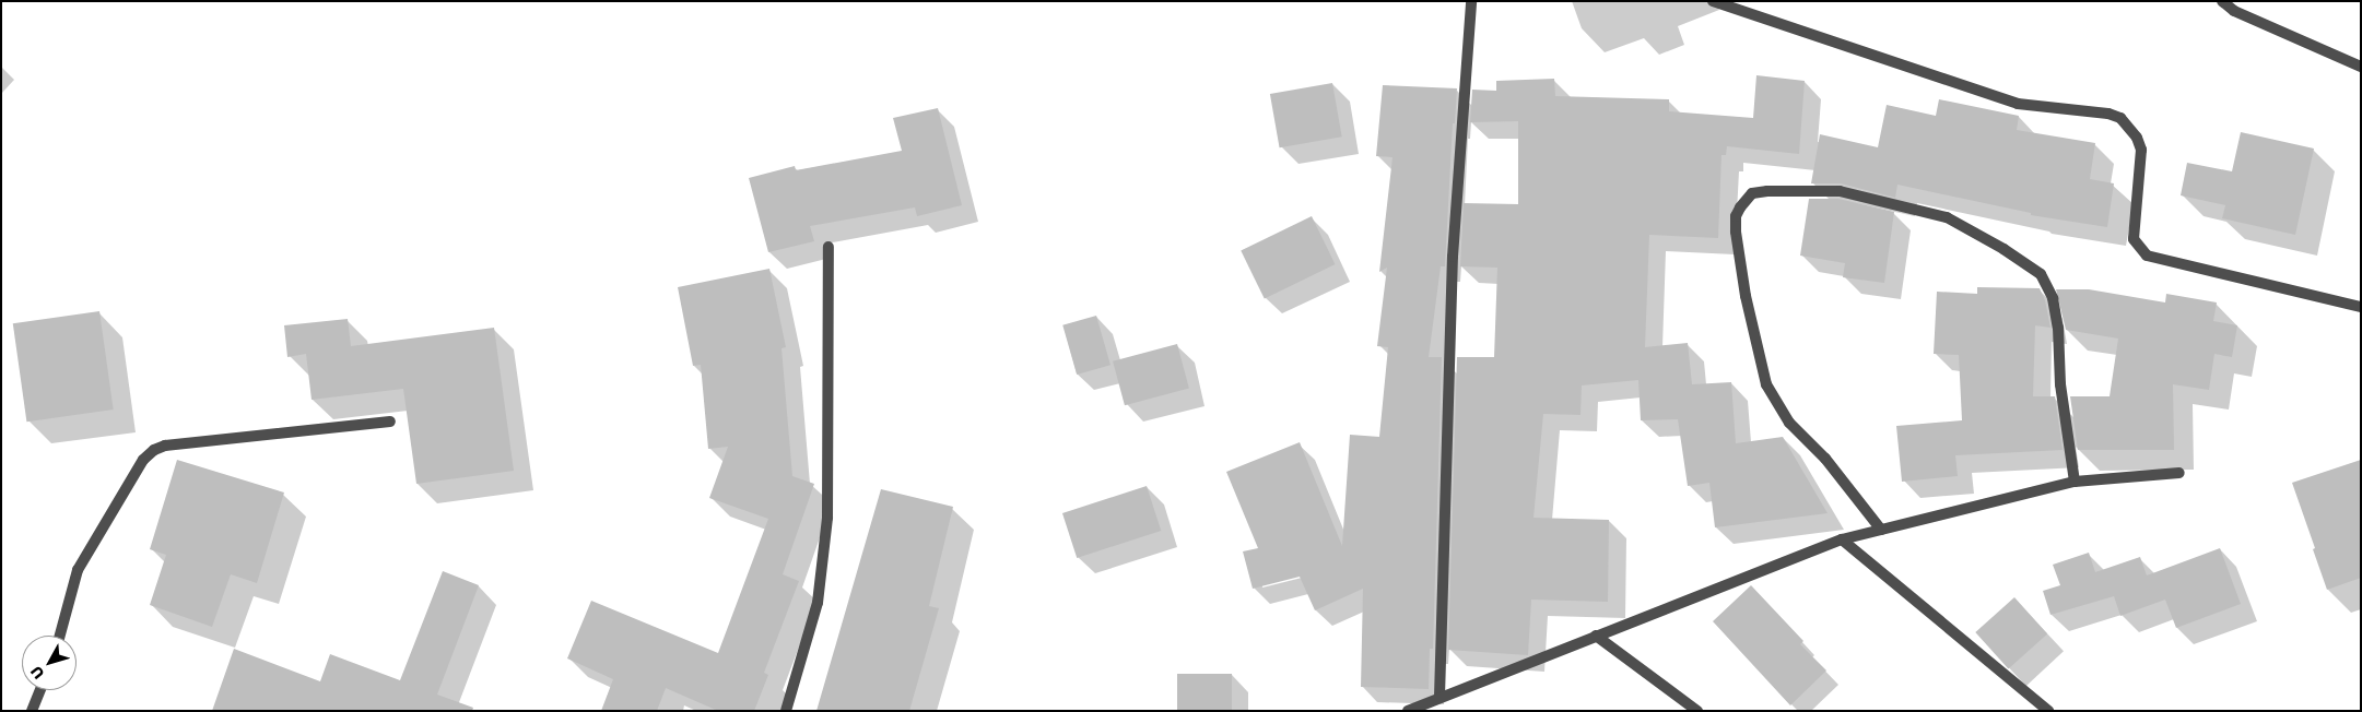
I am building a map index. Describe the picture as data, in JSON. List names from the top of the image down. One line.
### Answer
{"north":"bottom left"}
